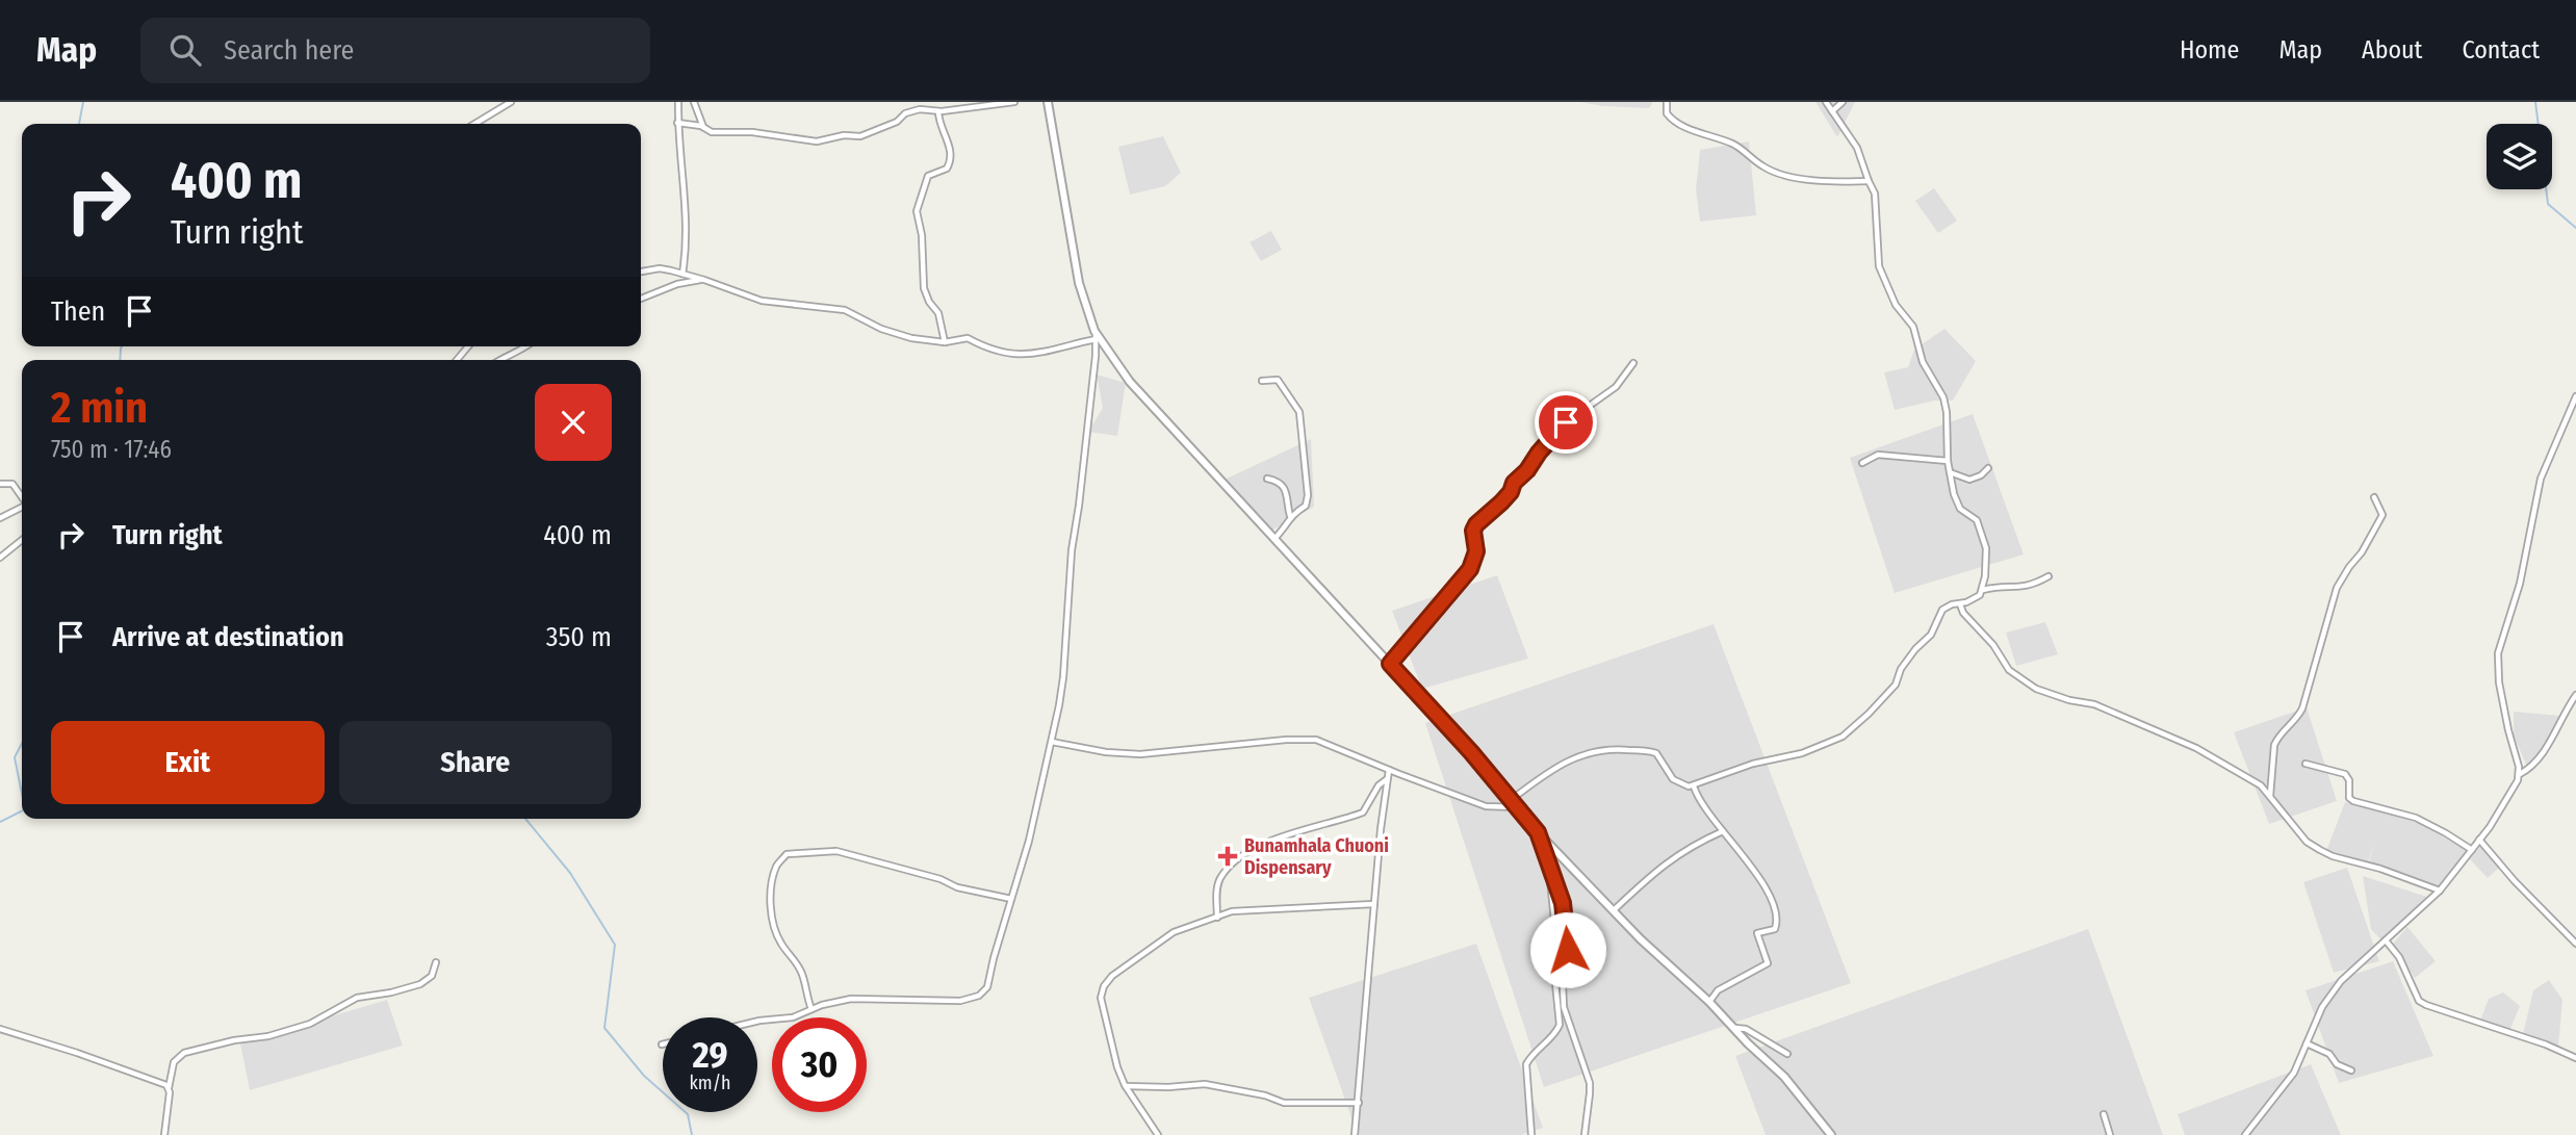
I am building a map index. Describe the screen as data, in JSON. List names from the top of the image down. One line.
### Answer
{"places":{"health":["Bunamhala Chuoni Dispensary"]},"page":{"header":"Map","search":"Search here","nav":["Home","Map","About","Contact"],"turn":["400 m","Turn right"],"then":"Then","heading":["2 min","750 m · 17:46"],"list":[{"name":"Turn right","value":"400 m"},{"name":"Arrive at destination","value":"350 m"}],"buttons":["Exit","Share"],"speed":"29 km/h","limit":"30"}}
